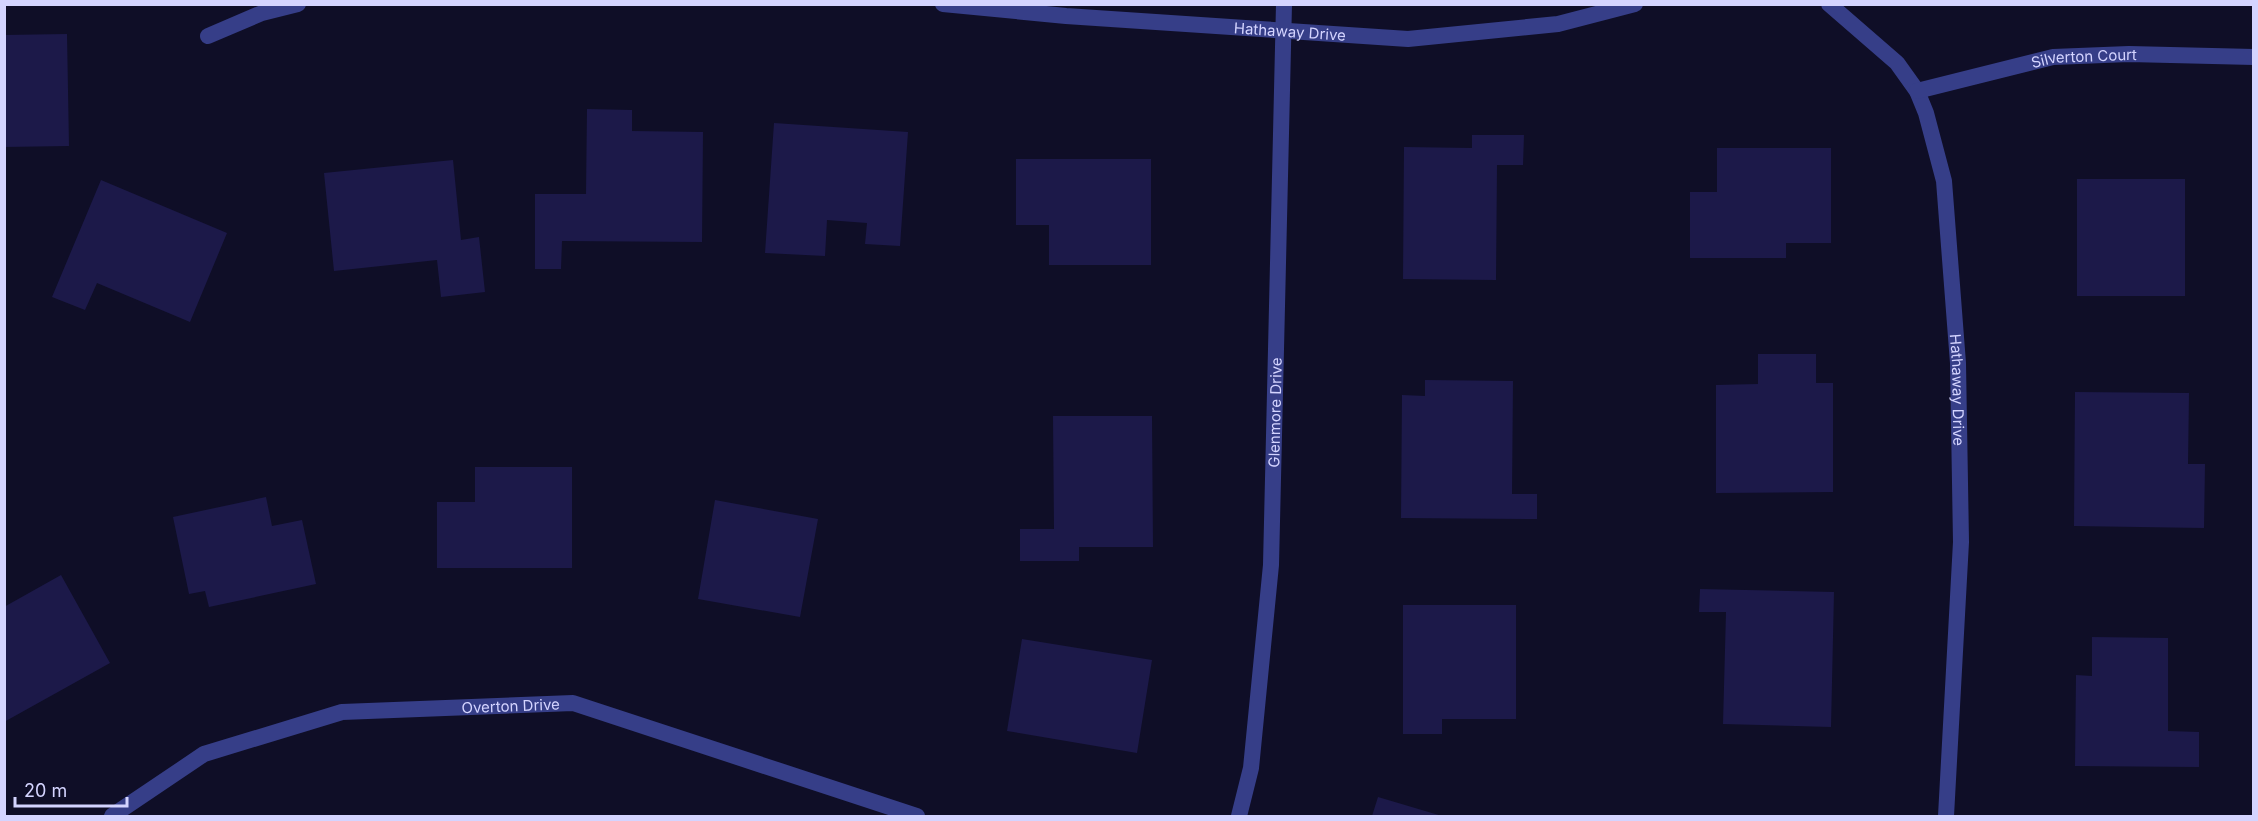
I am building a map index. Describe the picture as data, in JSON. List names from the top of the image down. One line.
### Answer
{"streets":{"street":["Hathaway Drive","Silverton Court","Glenmore Drive","Overton Drive"]},"crossings":[["Hathaway Drive","Silverton Court"],["Hathaway Drive","Glenmore Drive"]],"scale_bar":"20 m"}
